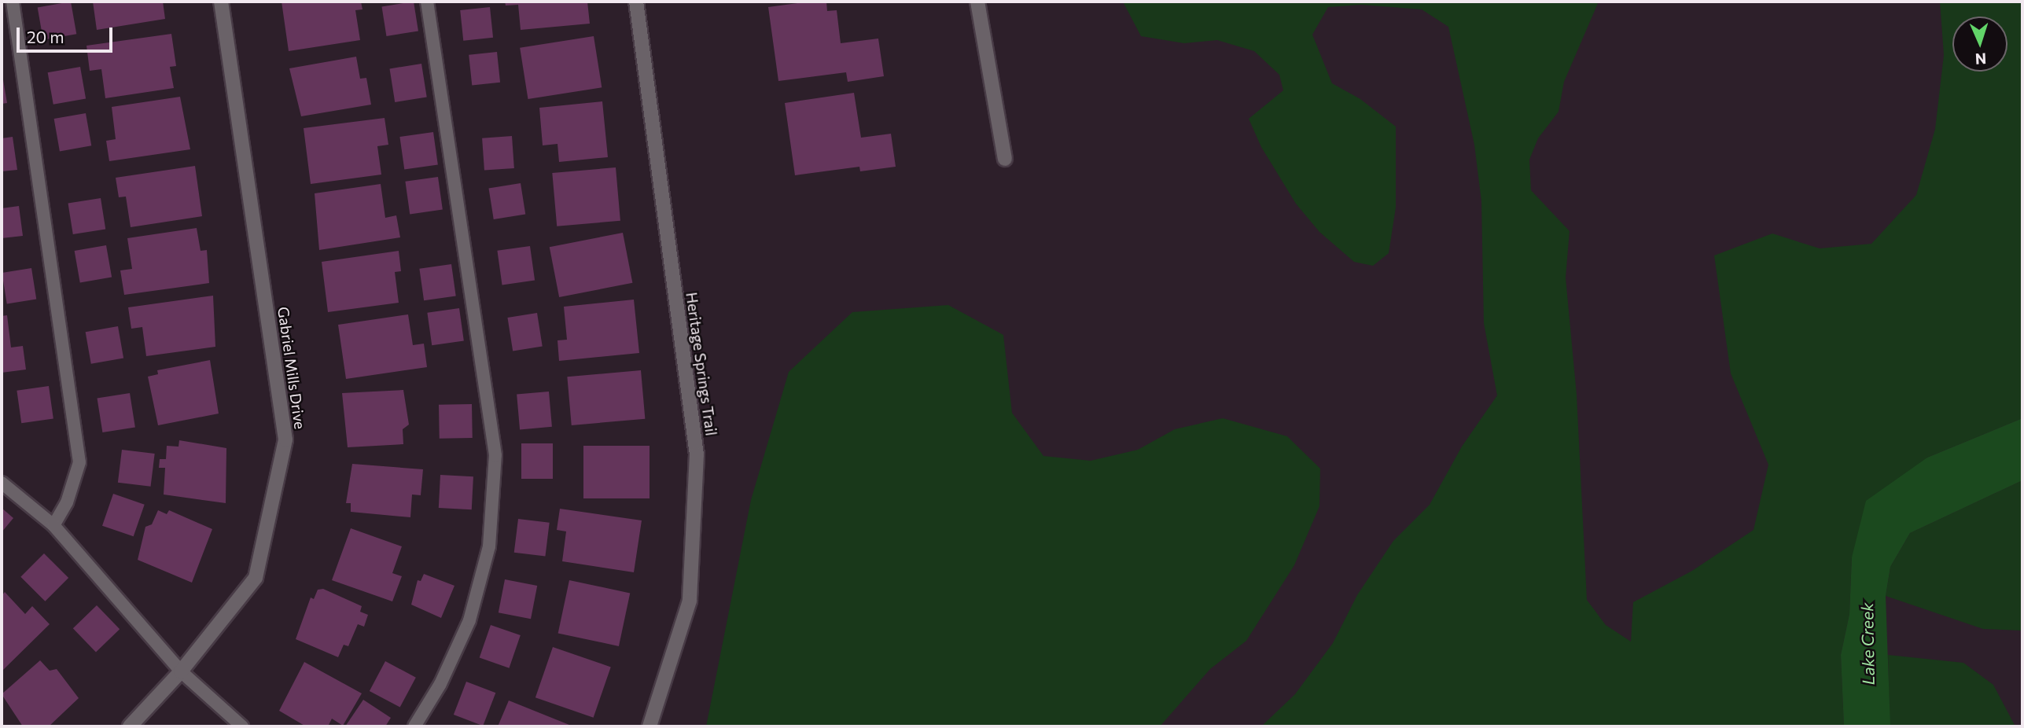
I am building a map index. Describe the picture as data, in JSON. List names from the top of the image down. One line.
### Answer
{"streets":{"street":["Heritage Springs Trail","Gabriel Mills Drive"]},"water":["Lake Creek"],"scale_bar":"20 m","north":"bottom"}
